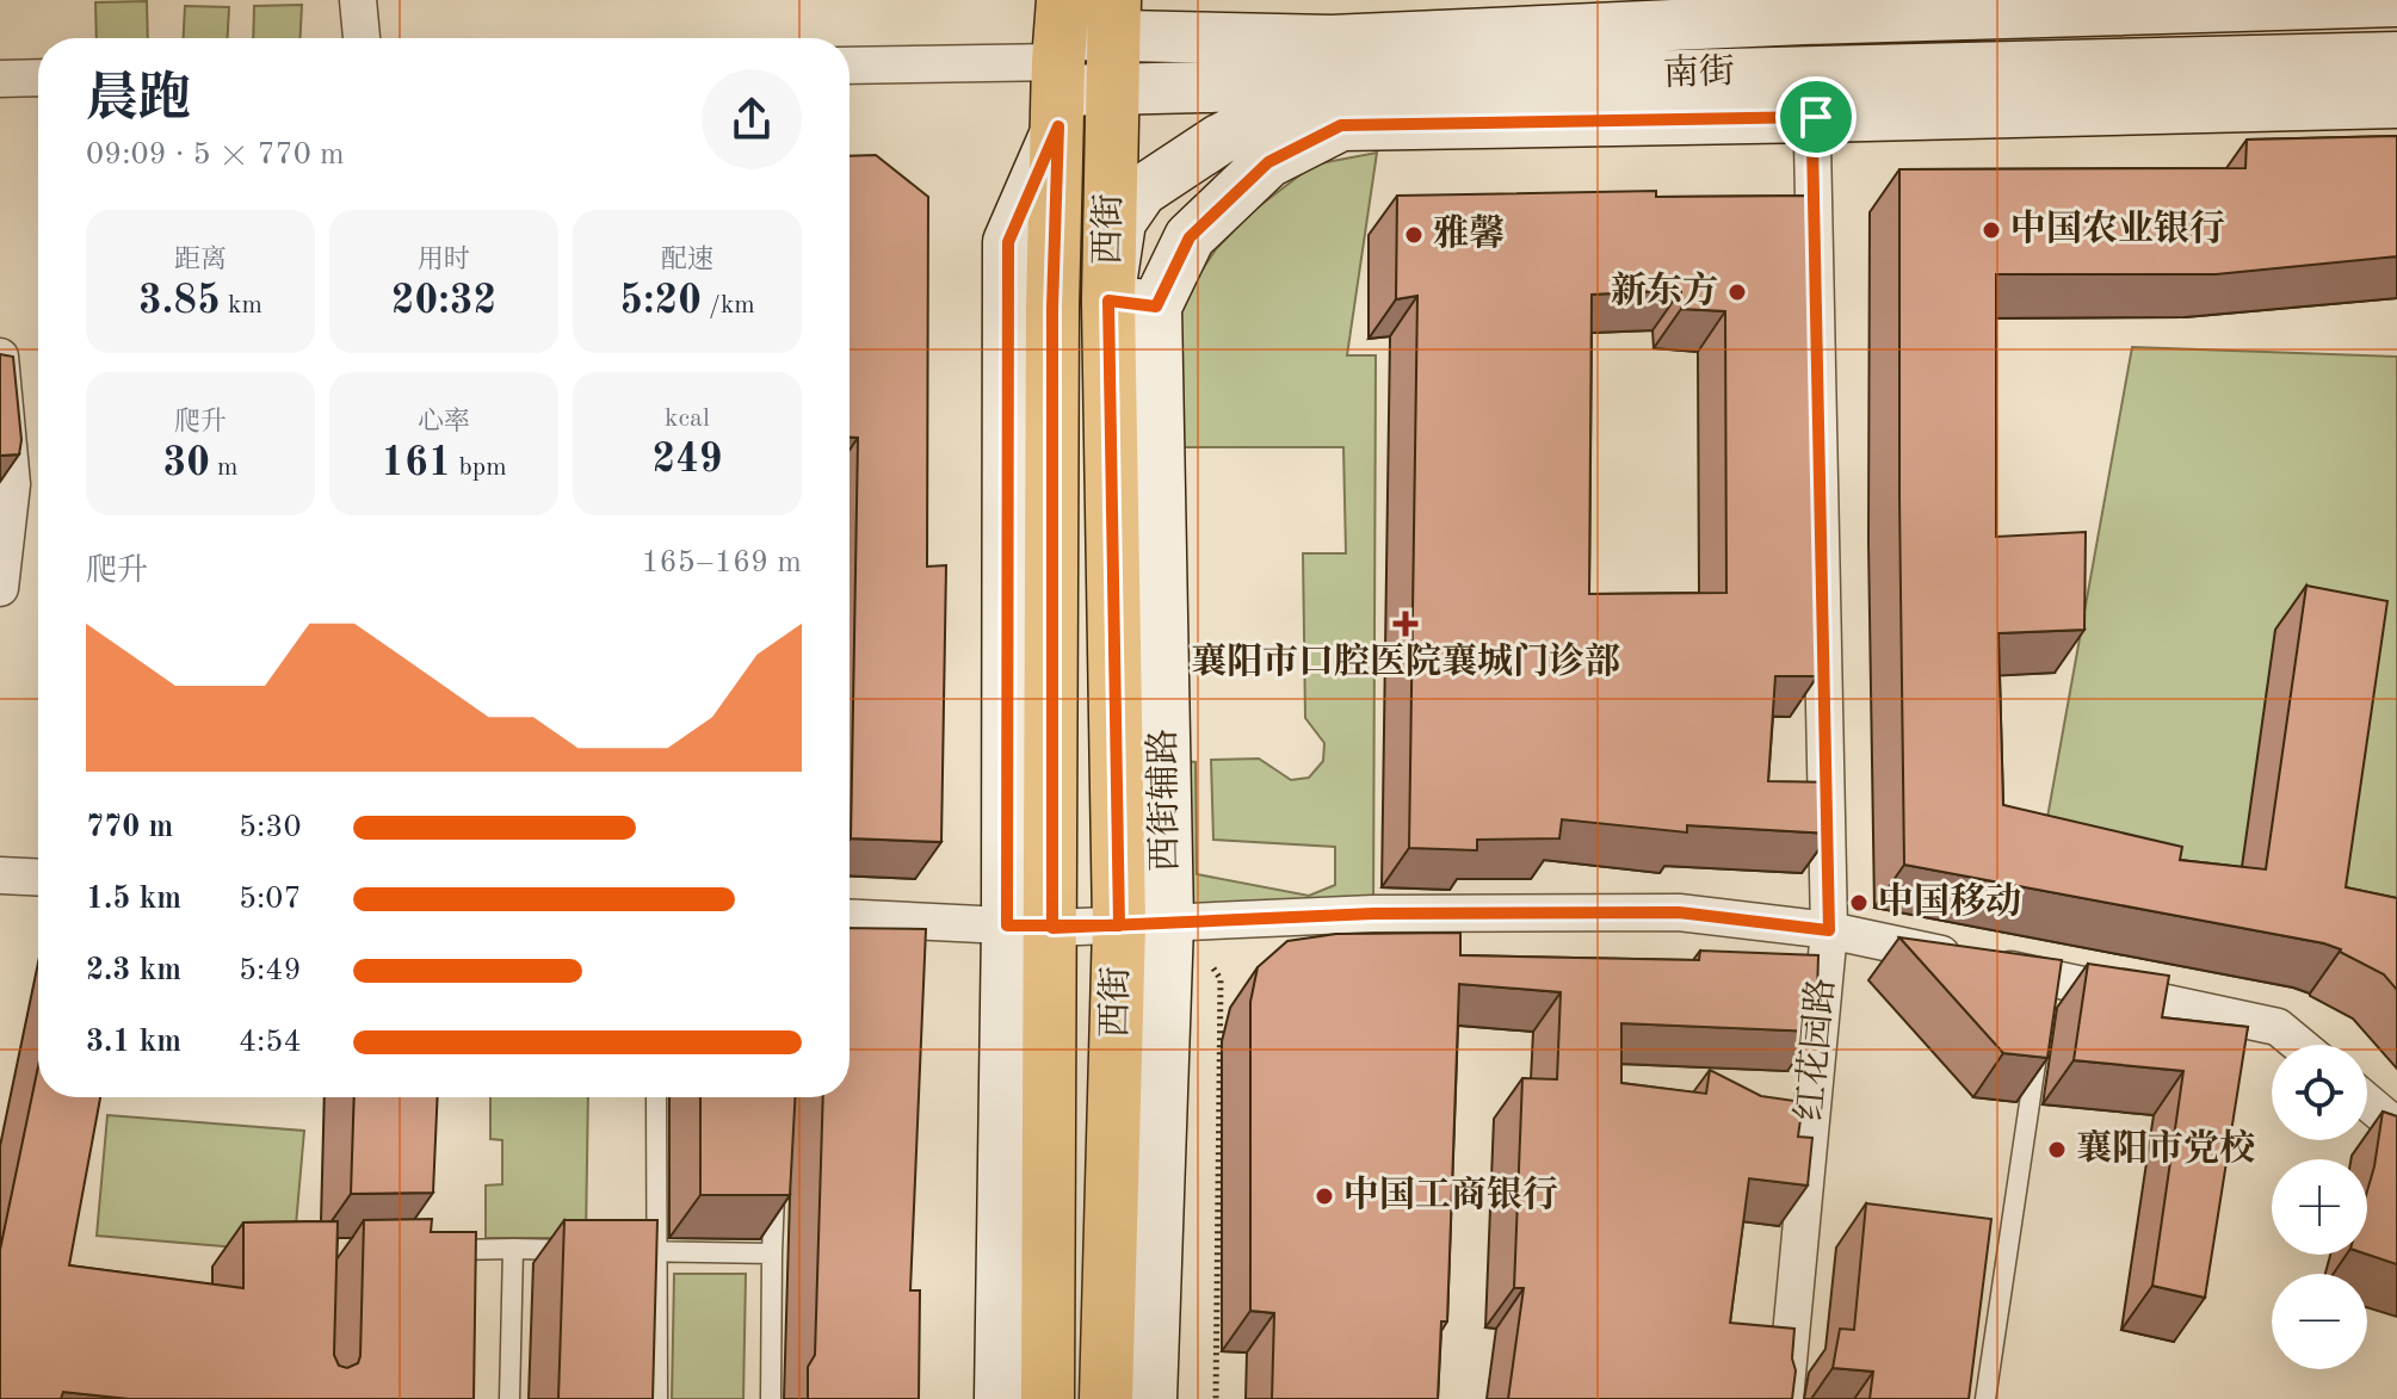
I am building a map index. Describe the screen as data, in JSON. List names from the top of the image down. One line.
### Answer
{"streets":{"main road":["南街","西街","西街辅路"],"street":["红花园路"]},"crossings":[["南街","西街"],["南街","红花园路"],["西街","西街辅路"]],"places":{"other":["中国农业银行","雅馨","新东方","中国移动","襄阳市党校","中国工商银行"],"health":["襄阳市口腔医院襄城门诊部"]},"page":{"heading":["晨跑","09:09 · 5 × 770 m"],"stats":[["距离","3.85 km"],["用时","20:32"],["配速","5:20 /km"],["爬升","30 m"],["心率","161 bpm"],["kcal","249"]],"chart":["爬升","165–169 m"],"list":[{"name":"770 m","note":"5:30"},{"name":"1.5 km","note":"5:07"},{"name":"2.3 km","note":"5:49"},{"name":"3.1 km","note":"4:54"}],"map_buttons":["+","−"]}}
